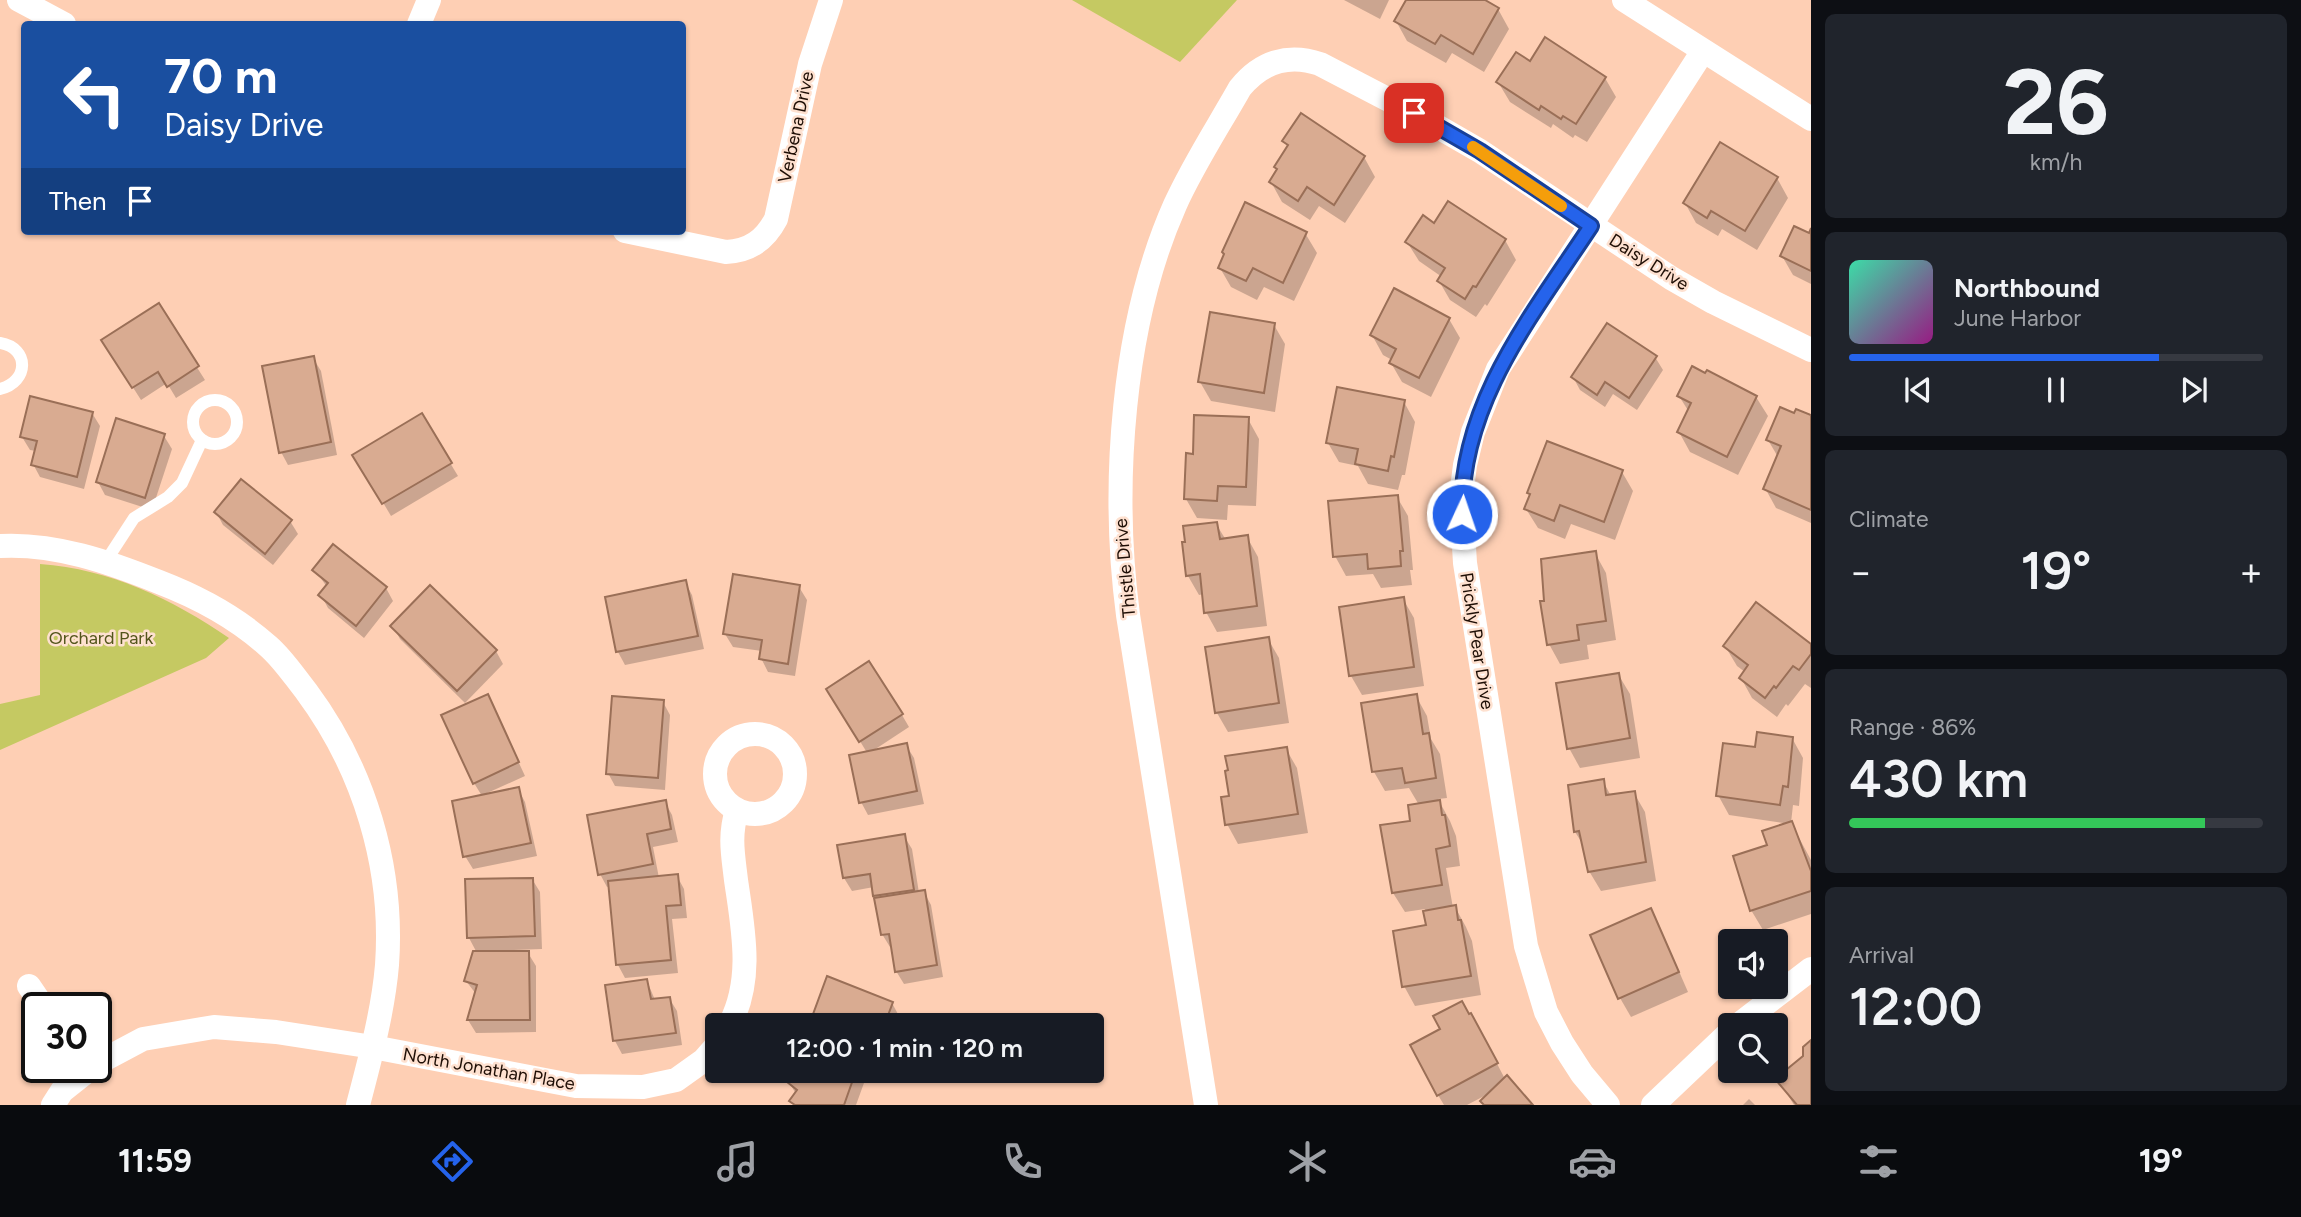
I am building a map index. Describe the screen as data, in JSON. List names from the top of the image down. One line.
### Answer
{"streets":{"street":["Verbena Drive","Daisy Drive","Thistle Drive","Prickly Pear Drive","North Jonathan Place"]},"crossings":[["Daisy Drive","Thistle Drive"],["Daisy Drive","Prickly Pear Drive"]],"parks":["Orchard Park"],"page":{"tile":[["26","km/h"],"Climate",["Range · 86%","430 km"],["Arrival","12:00"]],"turn":["70 m","Daisy Drive"],"then":"Then","song":["Northbound","June Harbor"],"heat":["−","19°","+"],"limit":"30","trip":"12:00 · 1 min · 120 m","tabs":["11:59","19°"]}}
